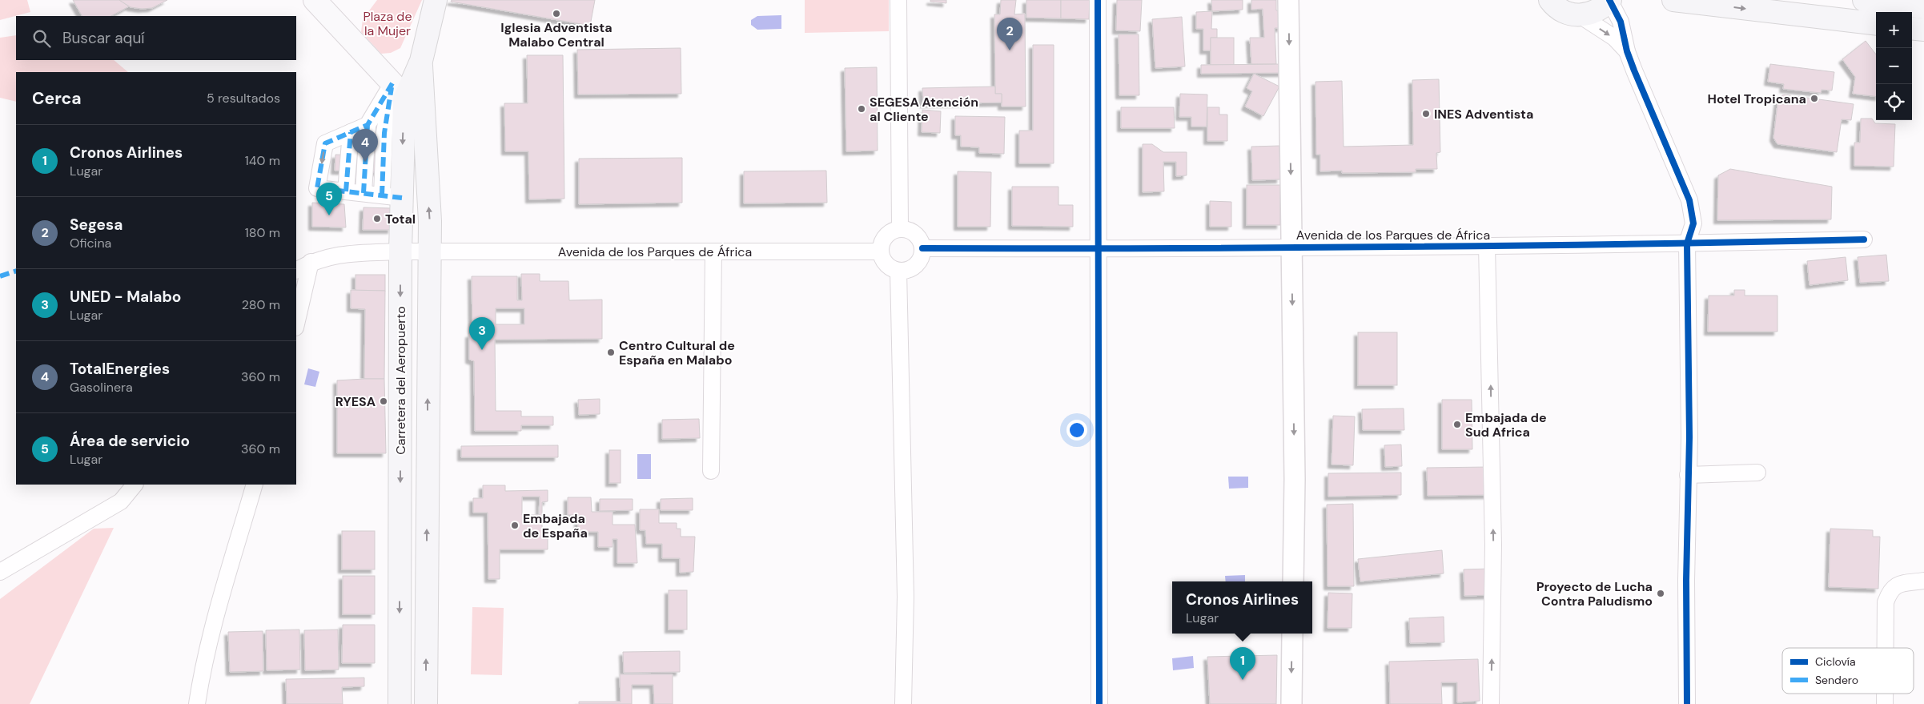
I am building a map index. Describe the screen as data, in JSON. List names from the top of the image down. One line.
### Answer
{"streets":{"main road":["Carretera del Aeropuerto"],"street":["Avenida de los Parques de África"]},"crossings":[["Avenida de los Parques de África","Carretera del Aeropuerto"]],"parks":["Plaza de la Mujer"],"places":["Iglesia Adventista Malabo Central","Hotel Tropicana","SEGESA Atención al Cliente","INES Adventista","Total","Centro Cultural de España en Malabo","RYESA","Embajada de Sud Africa","Embajada de España","Proyecto de Lucha Contra Paludismo"],"legend":["Ciclovía","Sendero"],"page":{"map_buttons":["+","−"],"search":"Buscar aquí","pins":["2","4","5","3","1"],"heading":["Cerca","5 resultados"],"list":[{"mark":"1","name":"Cronos Airlines","note":"Lugar","value":"140 m"},{"mark":"2","name":"Segesa","note":"Oficina","value":"180 m"},{"mark":"3","name":"UNED - Malabo","note":"Lugar","value":"280 m"},{"mark":"4","name":"TotalEnergies","note":"Gasolinera","value":"360 m"},{"mark":"5","name":"Área de servicio","note":"Lugar","value":"360 m"}],"popup":["Cronos Airlines","Lugar"]}}
